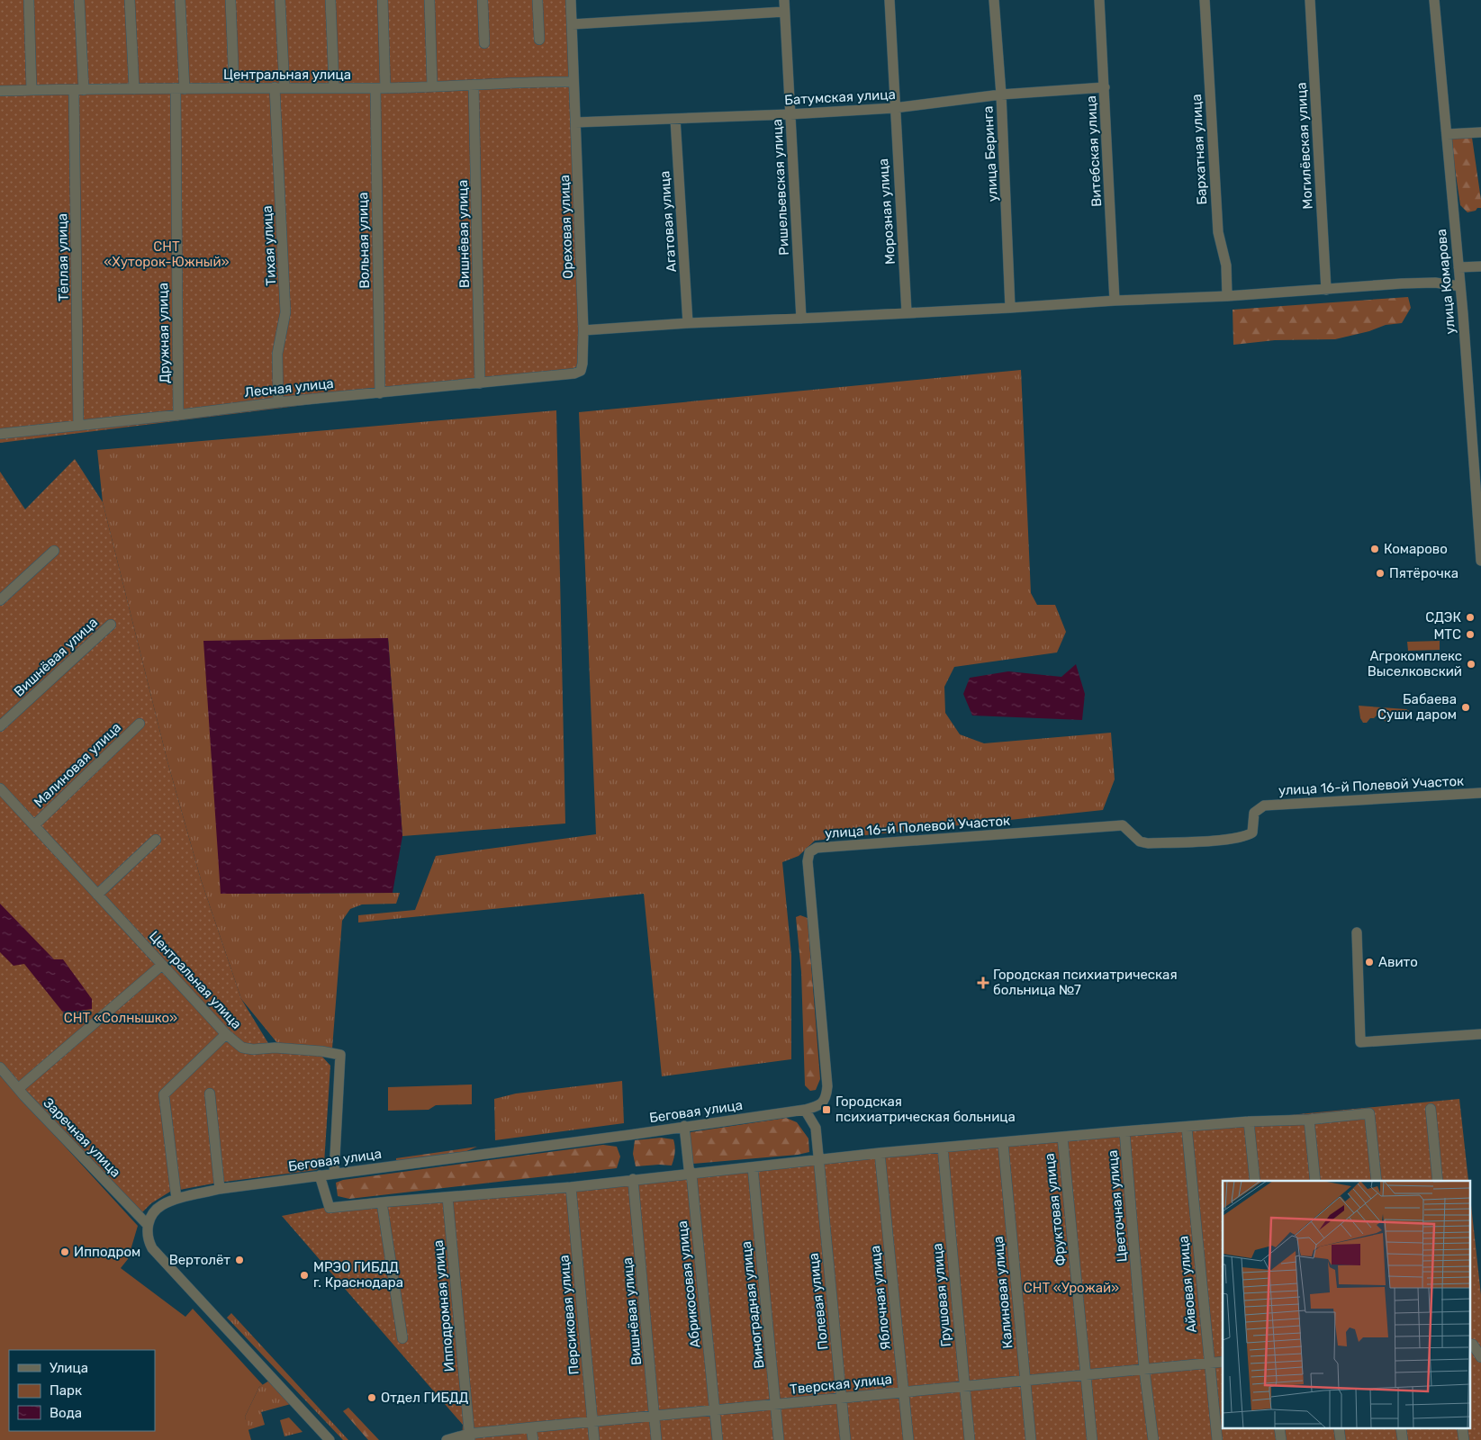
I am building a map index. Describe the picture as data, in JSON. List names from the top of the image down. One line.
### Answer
{"streets":{"street":["Центральная улица","Батумская улица","Могилёвская улица","Бархатная улица","Витебская улица","улица Беринга","Ришельевская улица","Морозная улица","Агатовая улица","Ореховая улица","Вишнёвая улица","Вольная улица","Тихая улица","Тёплая улица","улица Комарова","Дружная улица","Лесная улица","Малиновая улица","улица 16-й Полевой Участок","Беговая улица","Заречная улица","Цветочная улица","Фруктовая улица","Абрикосовая улица","Айвовая улица","Калиновая улица","Грушовая улица","Яблочная улица","Полевая улица","Виноградная улица","Ипподромная улица","Персиковая улица","Тверская улица"]},"crossings":[["Центральная улица","Ореховая улица"],["Центральная улица","Вишнёвая улица"],["Центральная улица","Вольная улица"],["Центральная улица","Тихая улица"],["Центральная улица","Тёплая улица"],["Центральная улица","Дружная улица"],["Центральная улица","Малиновая улица"],["Центральная улица","Беговая улица"],["Батумская улица","Витебская улица"],["Батумская улица","улица Беринга"],["Батумская улица","Ришельевская улица"],["Батумская улица","Морозная улица"],["Батумская улица","Агатовая улица"],["Батумская улица","Ореховая улица"],["Ореховая улица","Лесная улица"],["Вишнёвая улица","Лесная улица"],["Вишнёвая улица","Тверская улица"],["Вольная улица","Лесная улица"],["Тихая улица","Лесная улица"],["Тёплая улица","Лесная улица"],["Дружная улица","Лесная улица"],["улица 16-й Полевой Участок","Беговая улица"],["Беговая улица","Заречная улица"],["Беговая улица","Абрикосовая улица"],["Беговая улица","Полевая улица"],["Цветочная улица","Тверская улица"],["Фруктовая улица","Тверская улица"],["Абрикосовая улица","Тверская улица"],["Айвовая улица","Тверская улица"],["Калиновая улица","Тверская улица"],["Грушовая улица","Тверская улица"],["Яблочная улица","Тверская улица"],["Полевая улица","Тверская улица"],["Виноградная улица","Тверская улица"],["Ипподромная улица","Тверская улица"],["Персиковая улица","Тверская улица"]],"parks":["СНТ «Хуторок-Южный»","СНТ «Солнышко»","СНТ «Урожай»"],"places":{"other":["Комарово","Пятёрочка","СДЭК","МТС","Агрокомплекс Выселковский","Бабаева Суши даром","Авито","Ипподром","Вертолёт","МРЭО ГИБДД г. Краснодара","Отдел ГИБДД"],"health":["Городская психиатрическая больница №7"],"transit":["Городская психиатрическая больница"]},"legend":["Улица","Парк","Вода"]}
